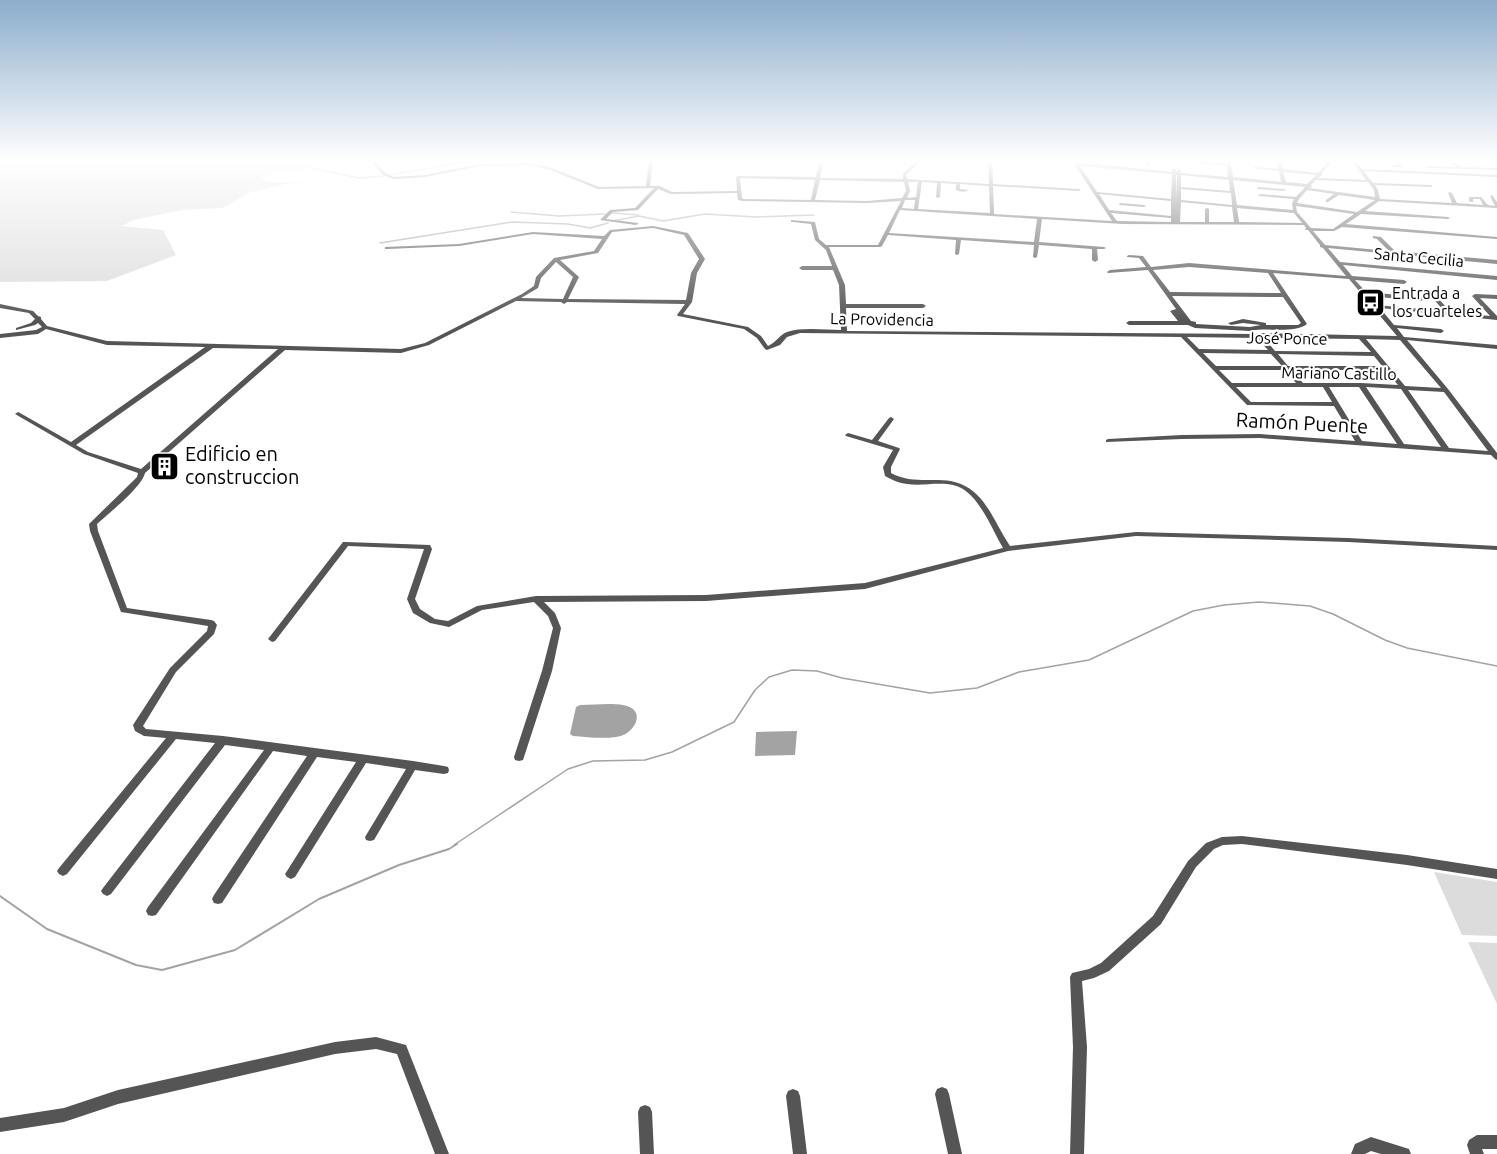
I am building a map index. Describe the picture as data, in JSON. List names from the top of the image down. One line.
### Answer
{"streets":{"street":["Santa Cecilia","La Providencia","José Ponce","Mariano Castillo","Ramón Puente"]},"places":{"bus stop":["Entrada a los cuarteles"],"building":["Edificio en construccion"]}}
